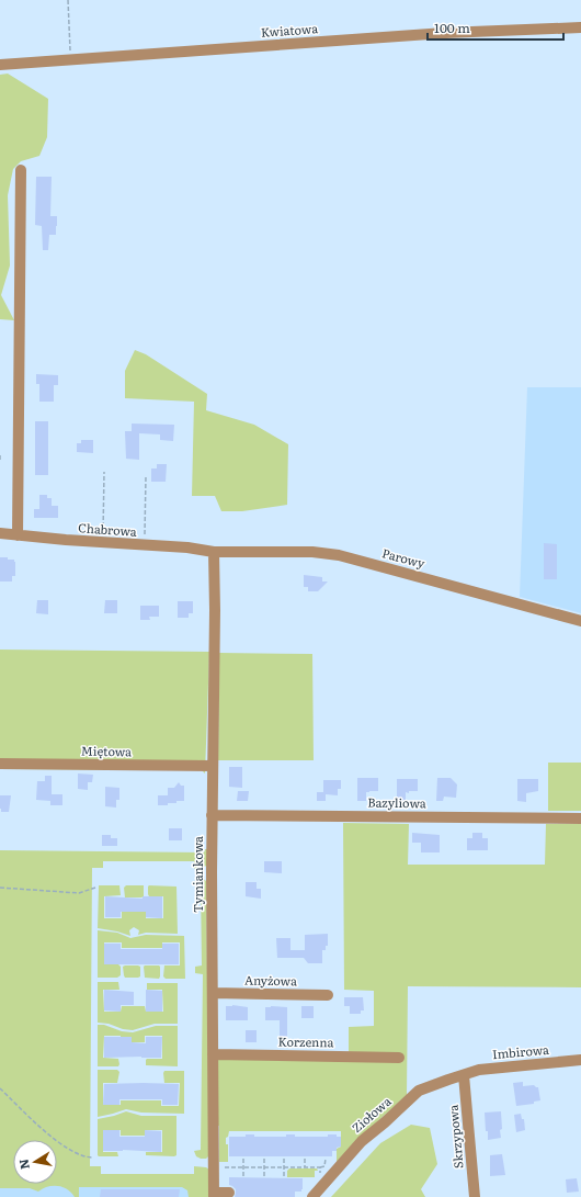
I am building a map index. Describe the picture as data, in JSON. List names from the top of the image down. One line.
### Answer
{"streets":{"street":["Kwiatowa","Chabrowa","Parowy","Miętowa","Bazyliowa","Tymiankowa","Anyżowa","Korzenna","Imbirowa","Ziołowa","Skrzypowa"]},"crossings":[["Chabrowa","Parowy"],["Chabrowa","Tymiankowa"],["Parowy","Tymiankowa"],["Miętowa","Tymiankowa"],["Bazyliowa","Tymiankowa"],["Tymiankowa","Anyżowa"],["Tymiankowa","Korzenna"],["Imbirowa","Ziołowa"],["Imbirowa","Skrzypowa"],["Ziołowa","Skrzypowa"]],"scale_bar":"100 m","north":"left"}
